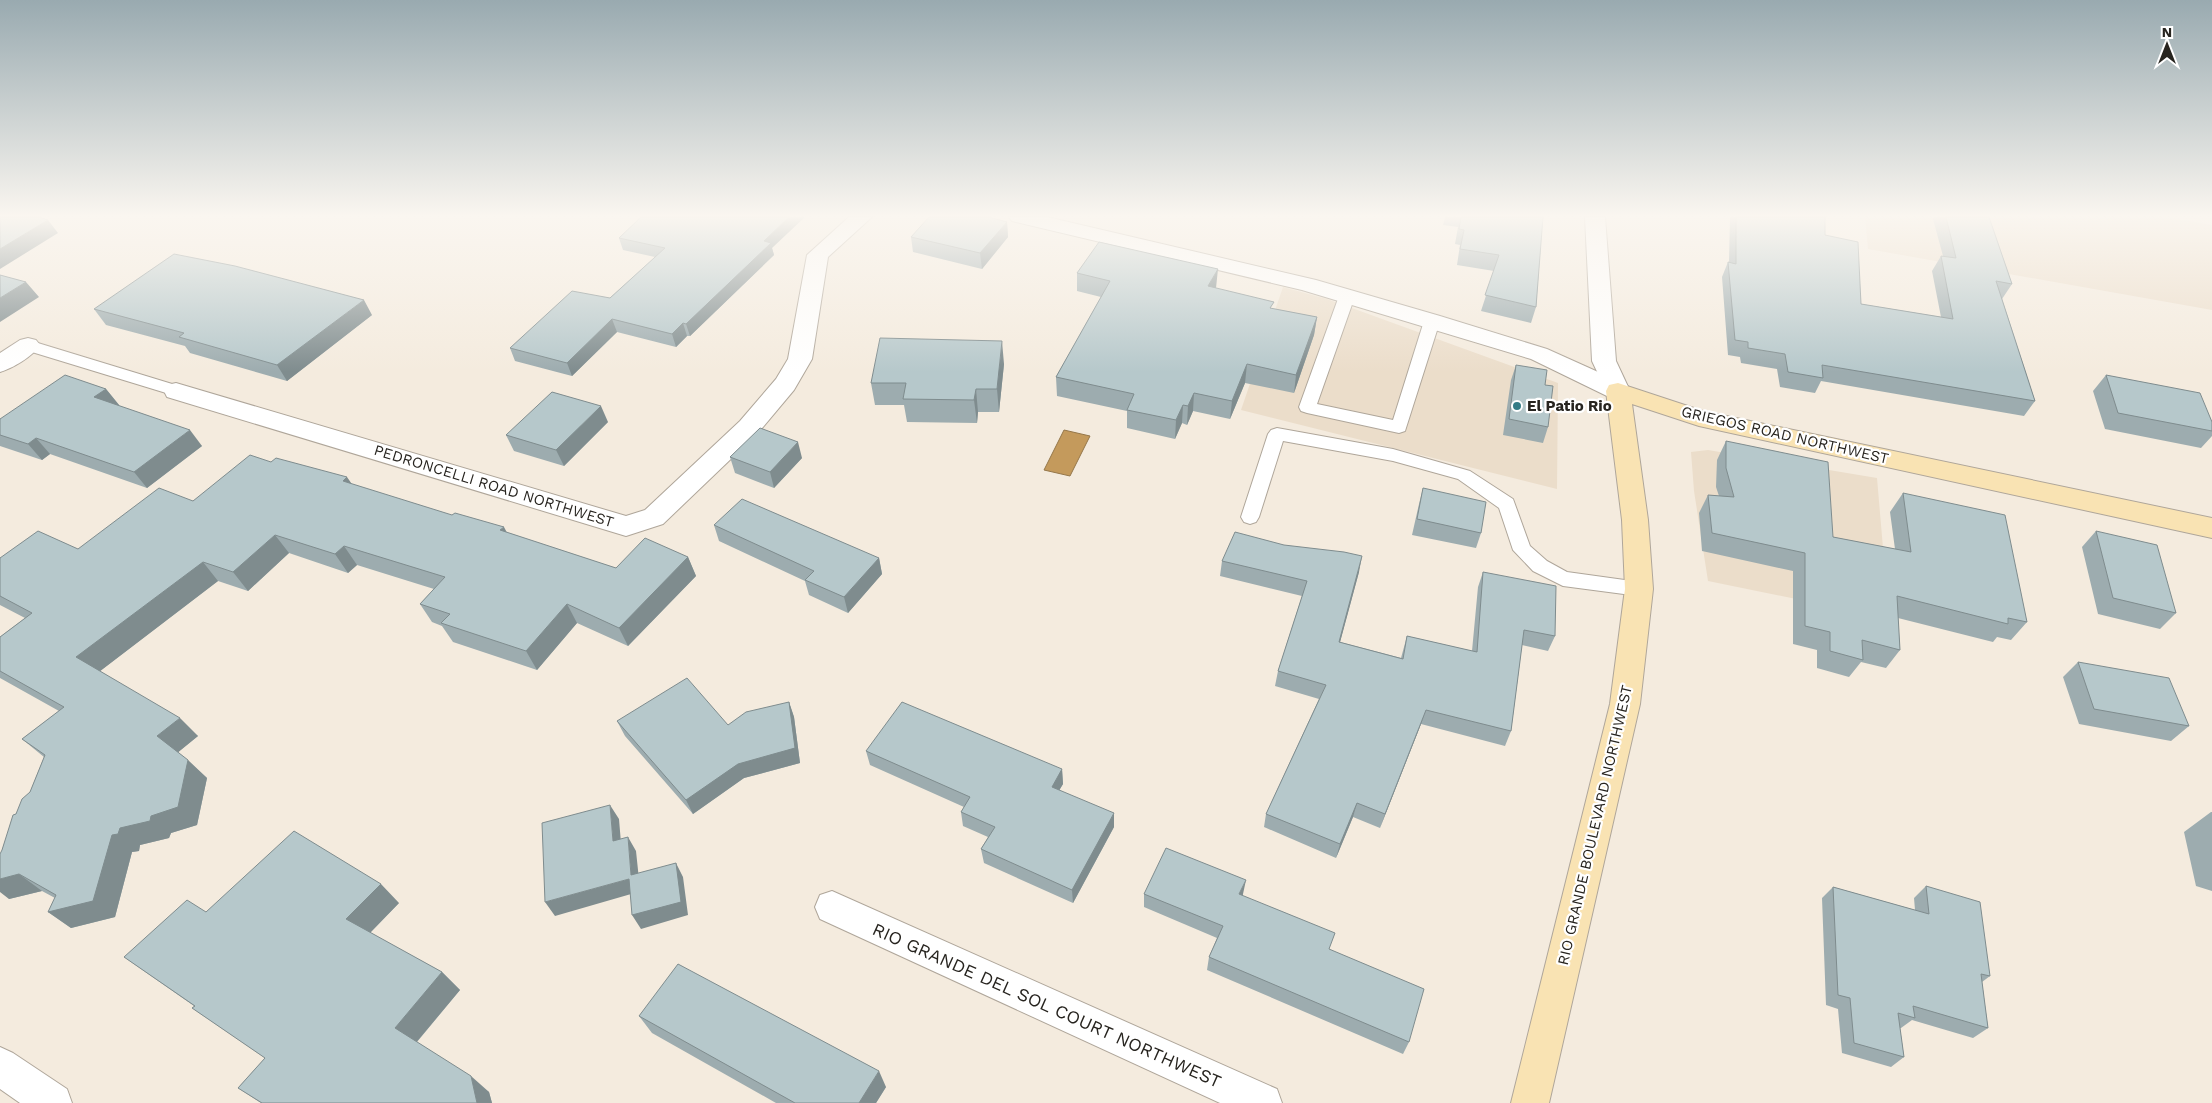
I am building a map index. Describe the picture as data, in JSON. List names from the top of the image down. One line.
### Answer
{"streets":{"main road":["GRIEGOS ROAD NORTHWEST","RIO GRANDE BOULEVARD NORTHWEST"],"street":["PEDRONCELLI ROAD NORTHWEST","RIO GRANDE DEL SOL COURT NORTHWEST"]},"crossings":[["GRIEGOS ROAD NORTHWEST","RIO GRANDE BOULEVARD NORTHWEST"]],"places":["El Patio Rio"],"north":"top"}
